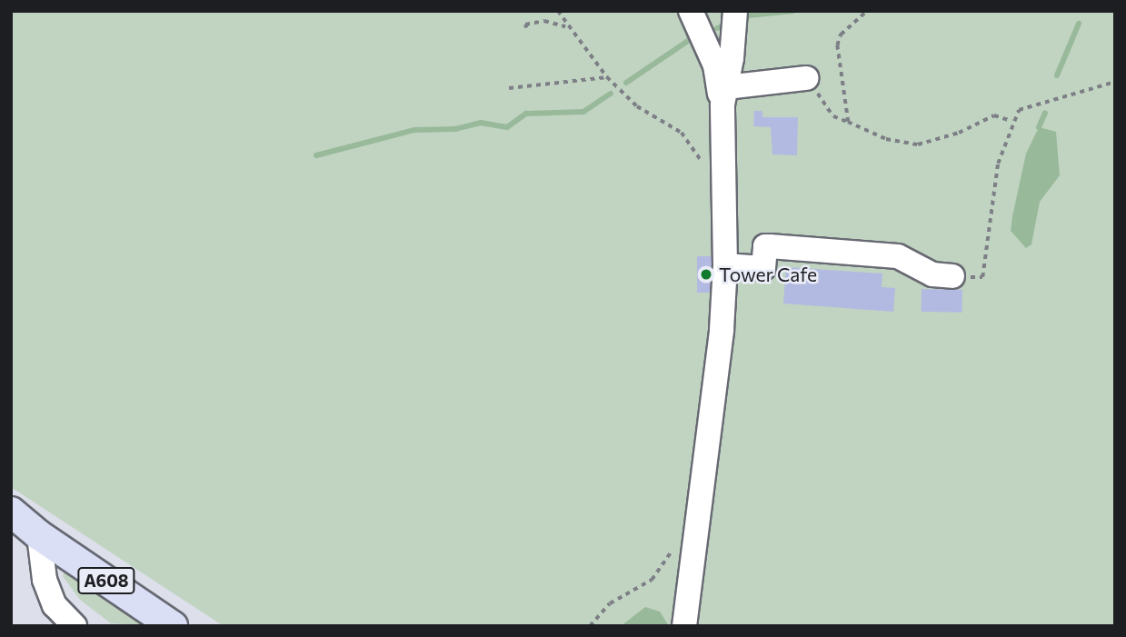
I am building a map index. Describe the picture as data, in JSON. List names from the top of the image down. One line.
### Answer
{"streets":{"main road":["A608"]},"places":["Tower Cafe"]}
